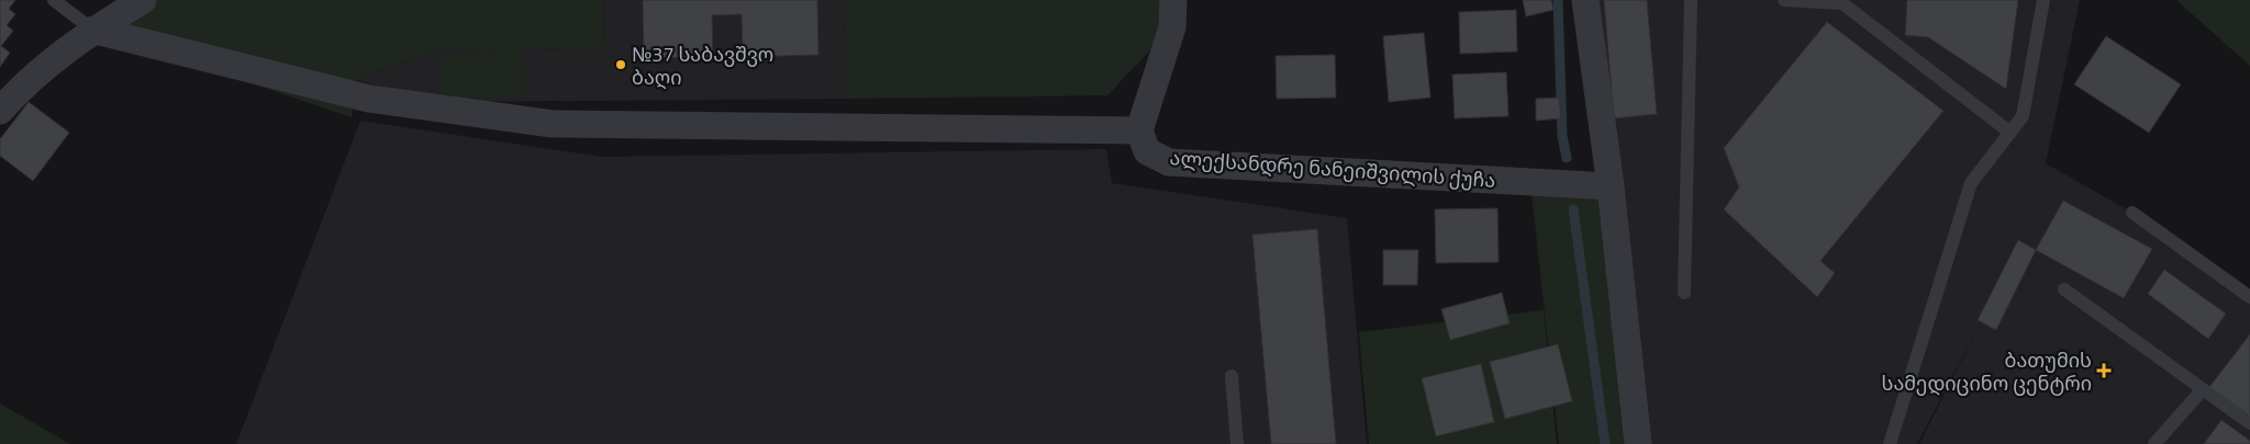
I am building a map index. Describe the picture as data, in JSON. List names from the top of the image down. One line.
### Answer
{"streets":{"street":["ალექსანდრე ნანეიშვილის ქუჩა"]},"places":{"other":["№37 საბავშვო ბაღი"],"health":["ბათუმის სამედიცინო ცენტრი"]}}
